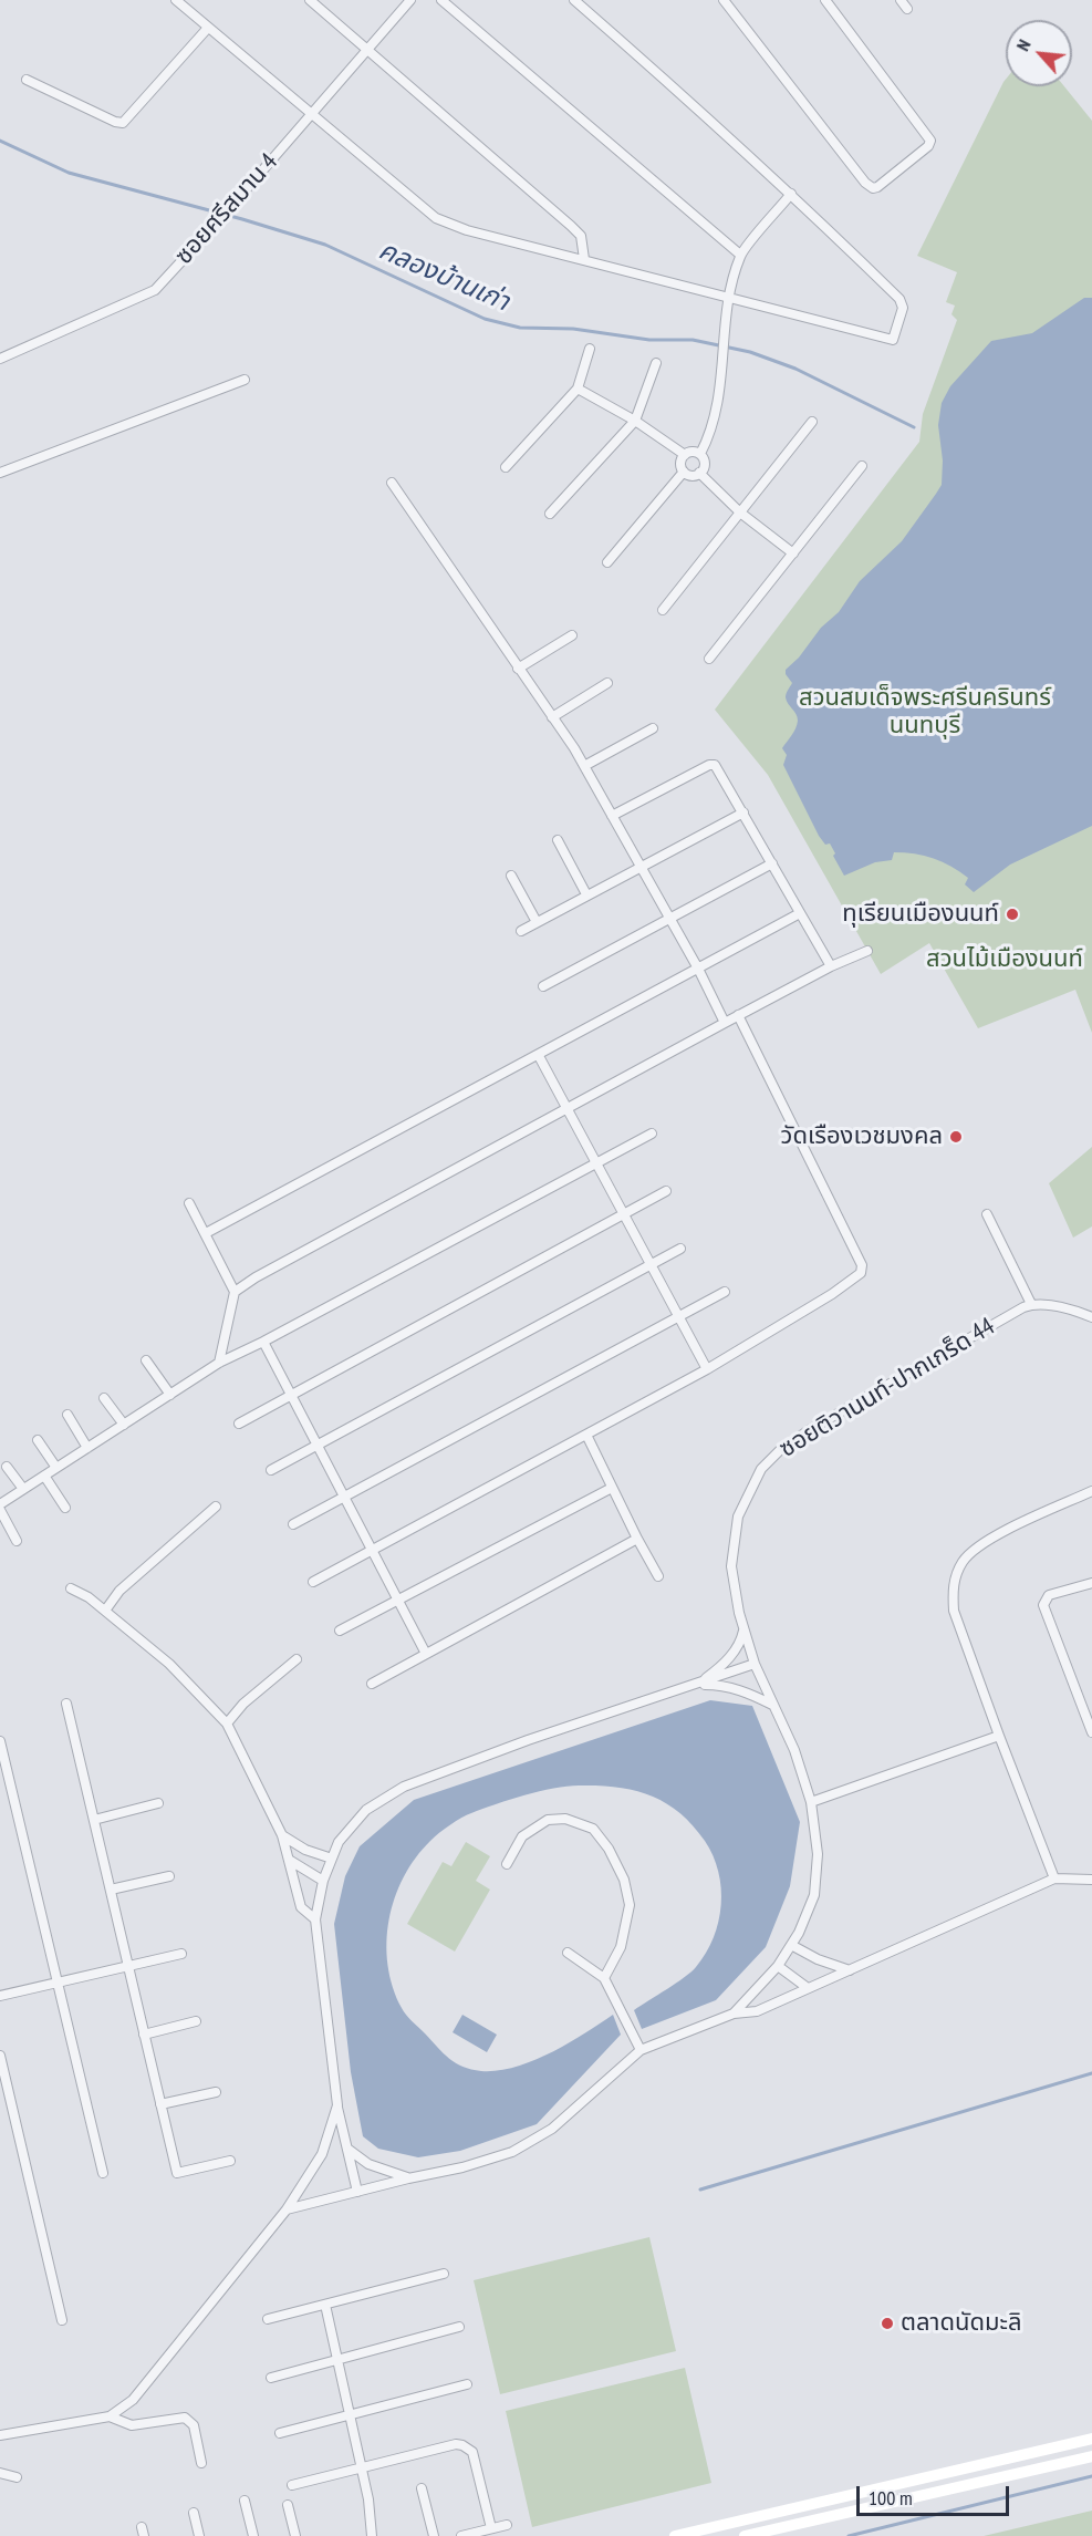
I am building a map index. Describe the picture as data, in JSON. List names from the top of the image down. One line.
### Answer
{"streets":{"street":["ซอยศรีสมาน 4","ซอยติวานนท์-ปากเกร็ด 44"]},"water":["คลองบ้านเก่า"],"parks":["สวนสมเด็จพระศรีนครินทร์ นนทบุรี","สวนไม้เมืองนนท์"],"places":["ทุเรียนเมืองนนท์","วัดเรืองเวชมงคล","ตลาดนัดมะลิ"],"scale_bar":"100 m","north":"top left"}
